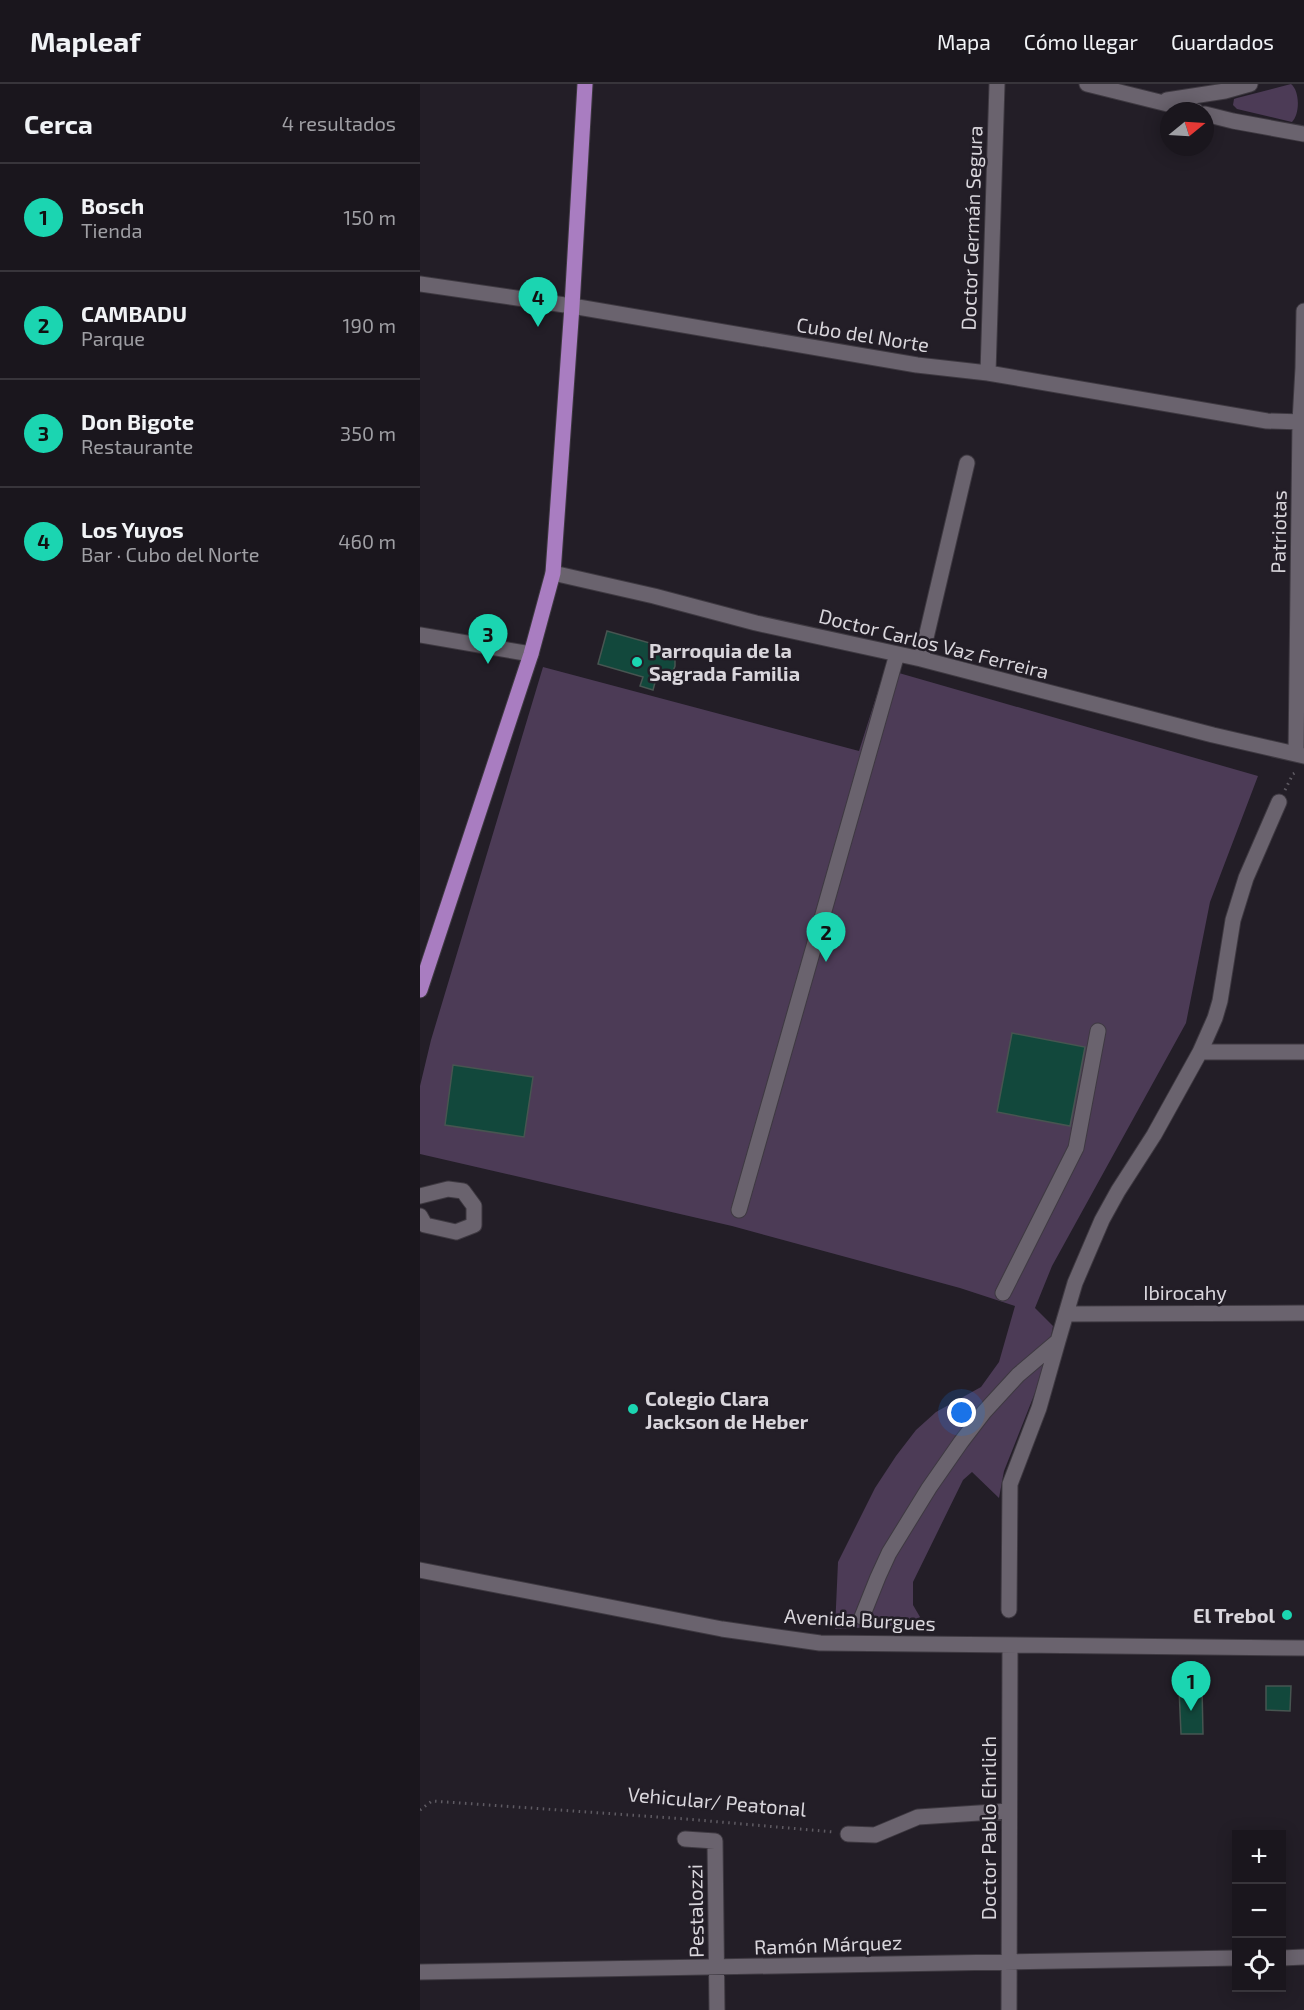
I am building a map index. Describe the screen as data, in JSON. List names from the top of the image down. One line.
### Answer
{"streets":{"street":["Doctor Germán Segura","Cubo del Norte","Patriotas","Doctor Carlos Vaz Ferreira","Ibirocahy","Avenida Burgues","Doctor Pablo Ehrlich","Pestalozzi","Ramón Márquez"],"path":["Vehicular/ Peatonal"]},"crossings":[["Doctor Germán Segura","Cubo del Norte"],["Cubo del Norte","Patriotas"],["Patriotas","Doctor Carlos Vaz Ferreira"],["Avenida Burgues","Doctor Pablo Ehrlich"],["Doctor Pablo Ehrlich","Ramón Márquez"],["Pestalozzi","Ramón Márquez"]],"places":["Parroquia de la Sagrada Familia","Colegio Clara Jackson de Heber","El Trebol"],"north":"right","page":{"header":"Mapleaf","nav":["Mapa","Cómo llegar","Guardados"],"heading":["Cerca","4 resultados"],"list":[{"mark":"1","name":"Bosch","note":"Tienda","value":"150 m"},{"mark":"2","name":"CAMBADU","note":"Parque","value":"190 m"},{"mark":"3","name":"Don Bigote","note":"Restaurante","value":"350 m"},{"mark":"4","name":"Los Yuyos","note":"Bar · Cubo del Norte","value":"460 m"}],"pins":["4","3","2","1"],"map_buttons":["+","−"]}}
